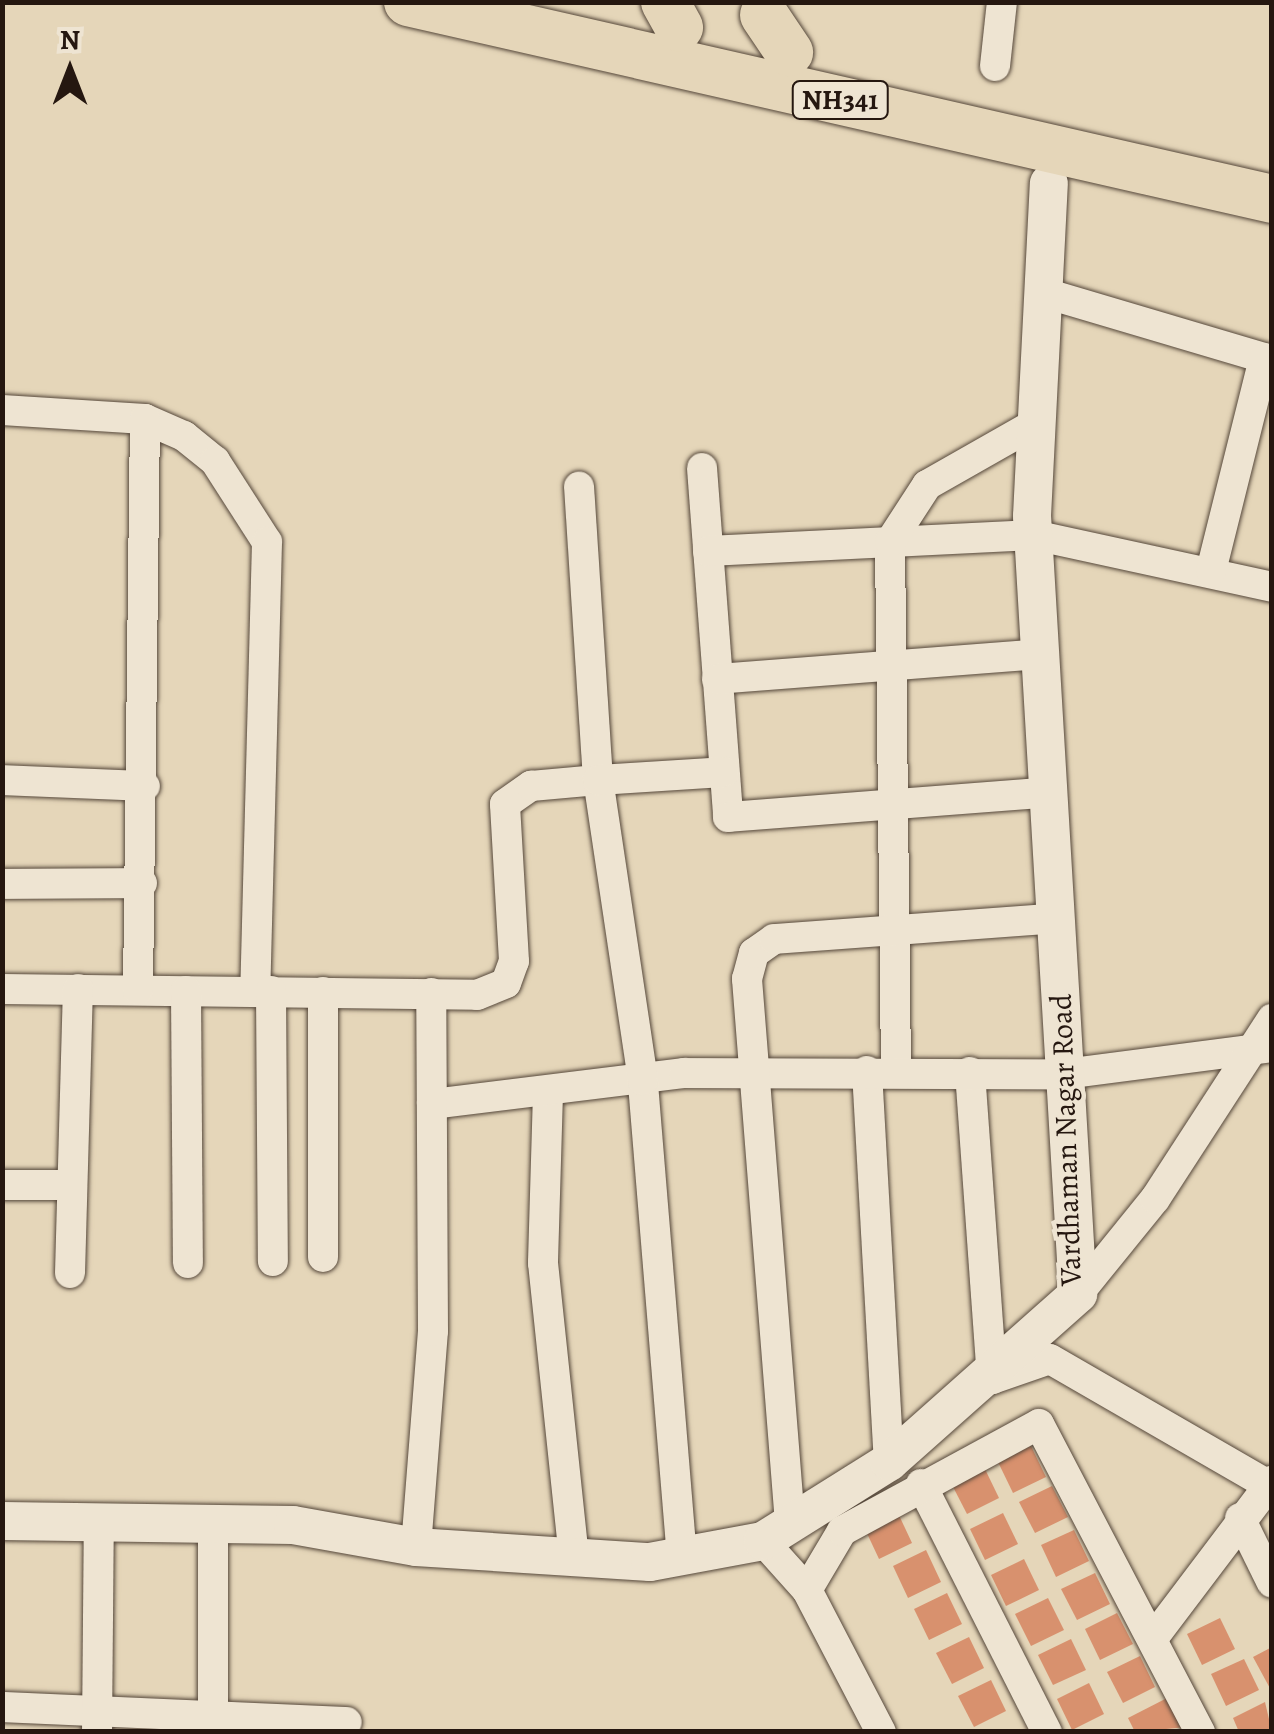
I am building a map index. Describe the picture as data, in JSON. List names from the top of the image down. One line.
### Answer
{"streets":{"highway":["NH341"],"street":["Vardhaman Nagar Road"]},"north":"top"}
